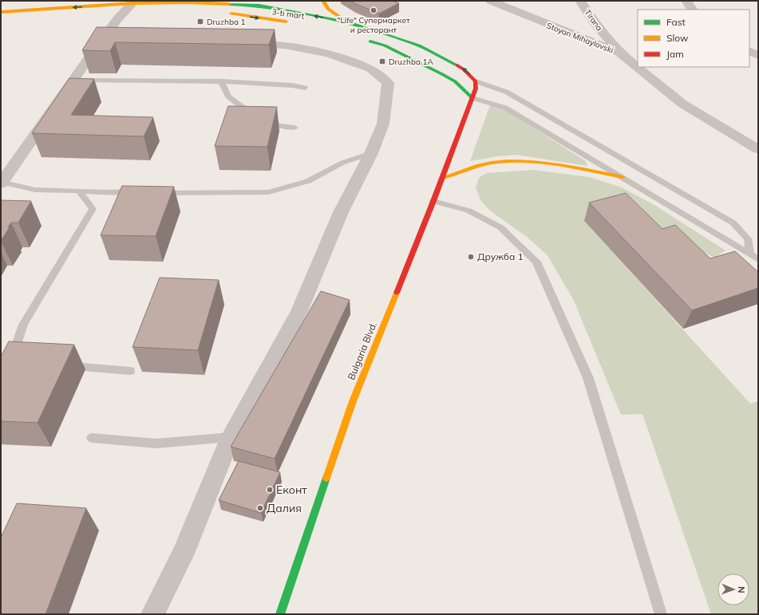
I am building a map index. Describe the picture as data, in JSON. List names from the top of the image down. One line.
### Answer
{"streets":{"street":["3-ti mart","Tirana","Stoyan Mihaylovski","Bulgaria Blvd."]},"crossings":[["Tirana","Stoyan Mihaylovski"]],"places":{"other":["\"Life\" Супермаркет и ресторант","Дружба 1","Еконт","Далия"],"transit":["Druzhba 1","Druzhba 1A"]},"legend":["Fast","Slow","Jam"],"north":"right"}
